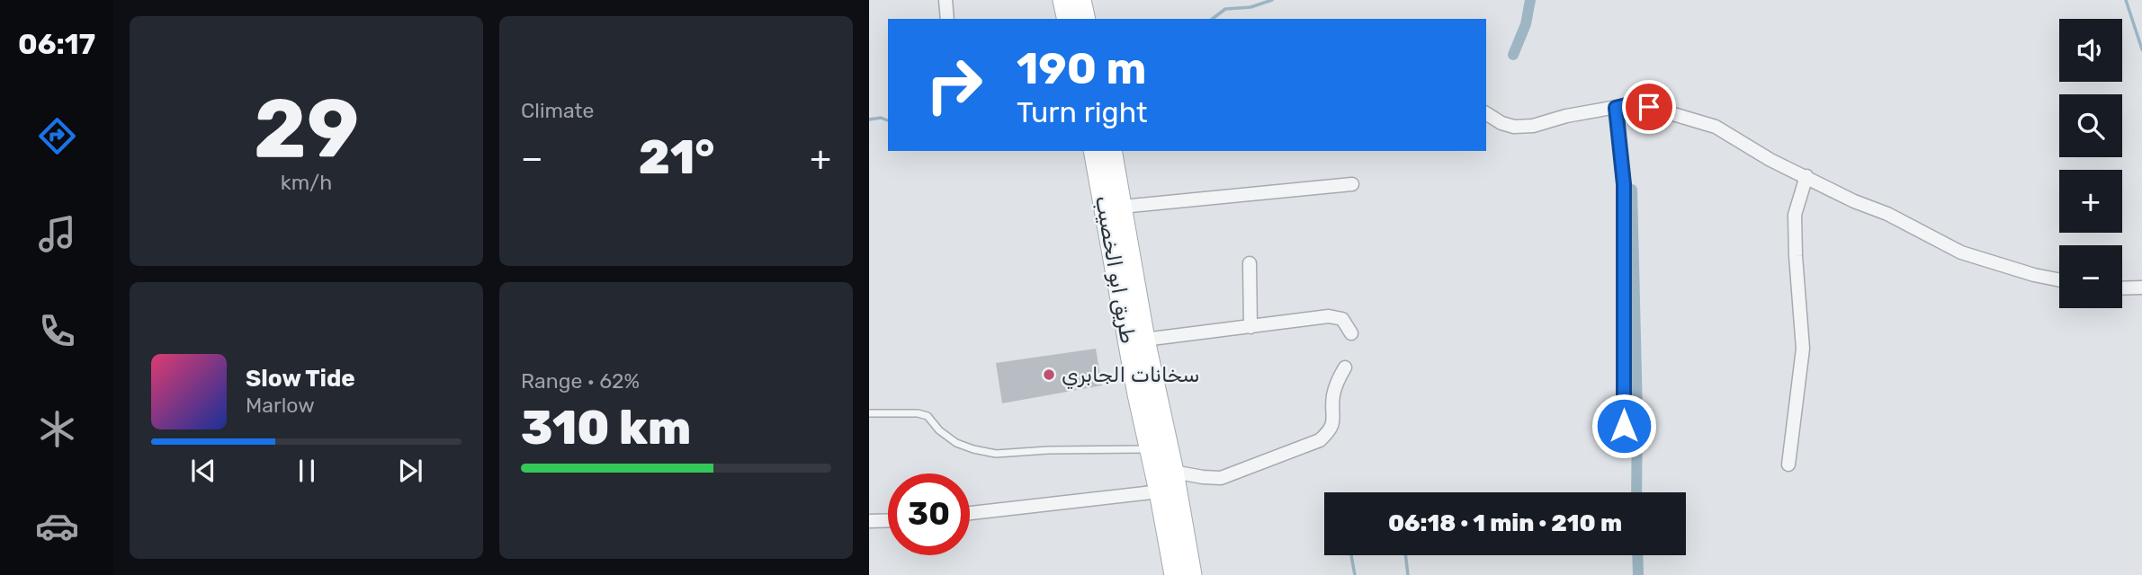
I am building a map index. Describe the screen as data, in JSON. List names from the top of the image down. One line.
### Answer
{"streets":{"main road":["طريق ابو الخصيب"]},"places":["سخانات الجابري"],"page":{"tabs":"06:17","tile":[["29","km/h"],"Climate",["Range · 62%","310 km"]],"map_buttons":["+","−"],"turn":["190 m","Turn right"],"heat":["−","21°","+"],"song":["Slow Tide","Marlow"],"limit":"30","trip":"06:18 · 1 min · 210 m"}}
